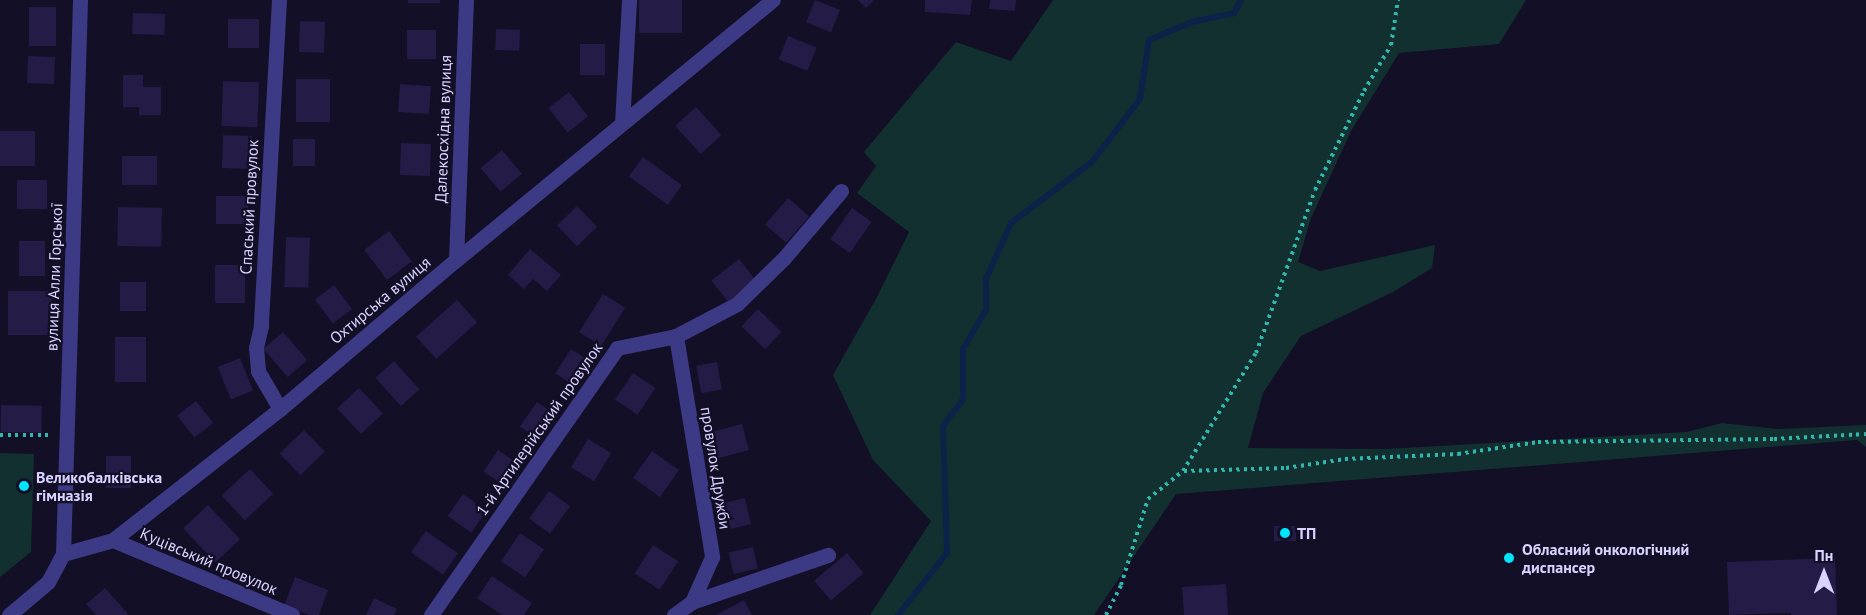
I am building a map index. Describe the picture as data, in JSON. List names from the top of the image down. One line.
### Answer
{"streets":{"street":["Далекосхідна вулиця","Спаський провулок","вулиця Алли Горської","Охтирська вулиця","1-й Артилерійський провулок","провулок Дружби","Куцівський провулок"]},"crossings":[["Далекосхідна вулиця","Охтирська вулиця"],["Спаський провулок","Охтирська вулиця"],["вулиця Алли Горської","Охтирська вулиця"],["Охтирська вулиця","Куцівський провулок"],["1-й Артилерійський провулок","провулок Дружби"]],"places":["Великобалківська гімназія","ТП","Обласний онкологічний диспансер"],"north":"top"}
